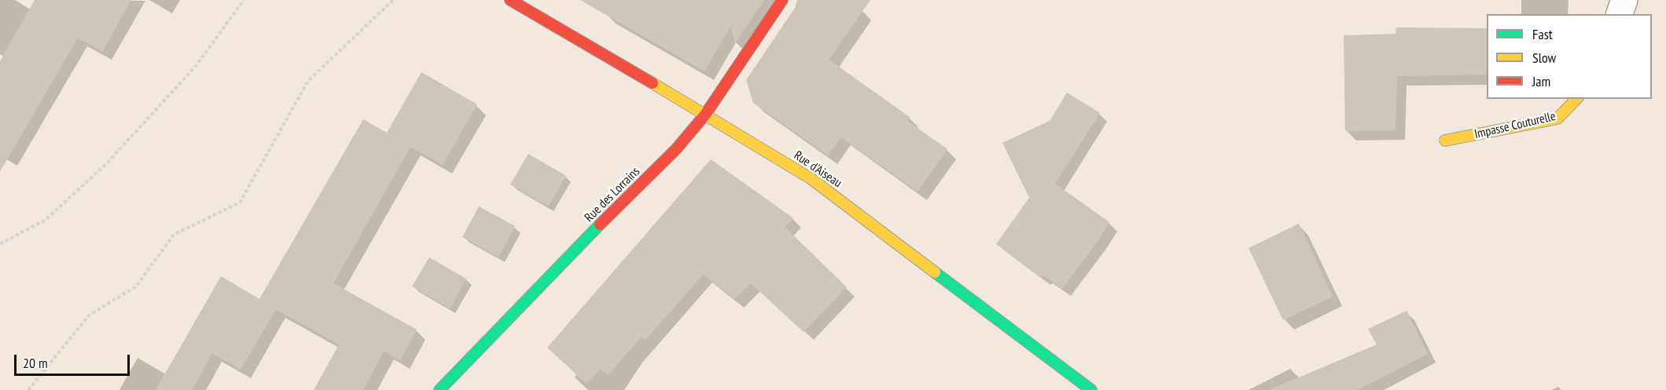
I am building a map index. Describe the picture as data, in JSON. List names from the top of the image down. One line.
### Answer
{"streets":{"street":["Impasse Couturelle","Rue d'Aiseau","Rue des Lorrains"]},"crossings":[["Rue d'Aiseau","Rue des Lorrains"]],"legend":["Fast","Slow","Jam"],"scale_bar":"20 m"}
